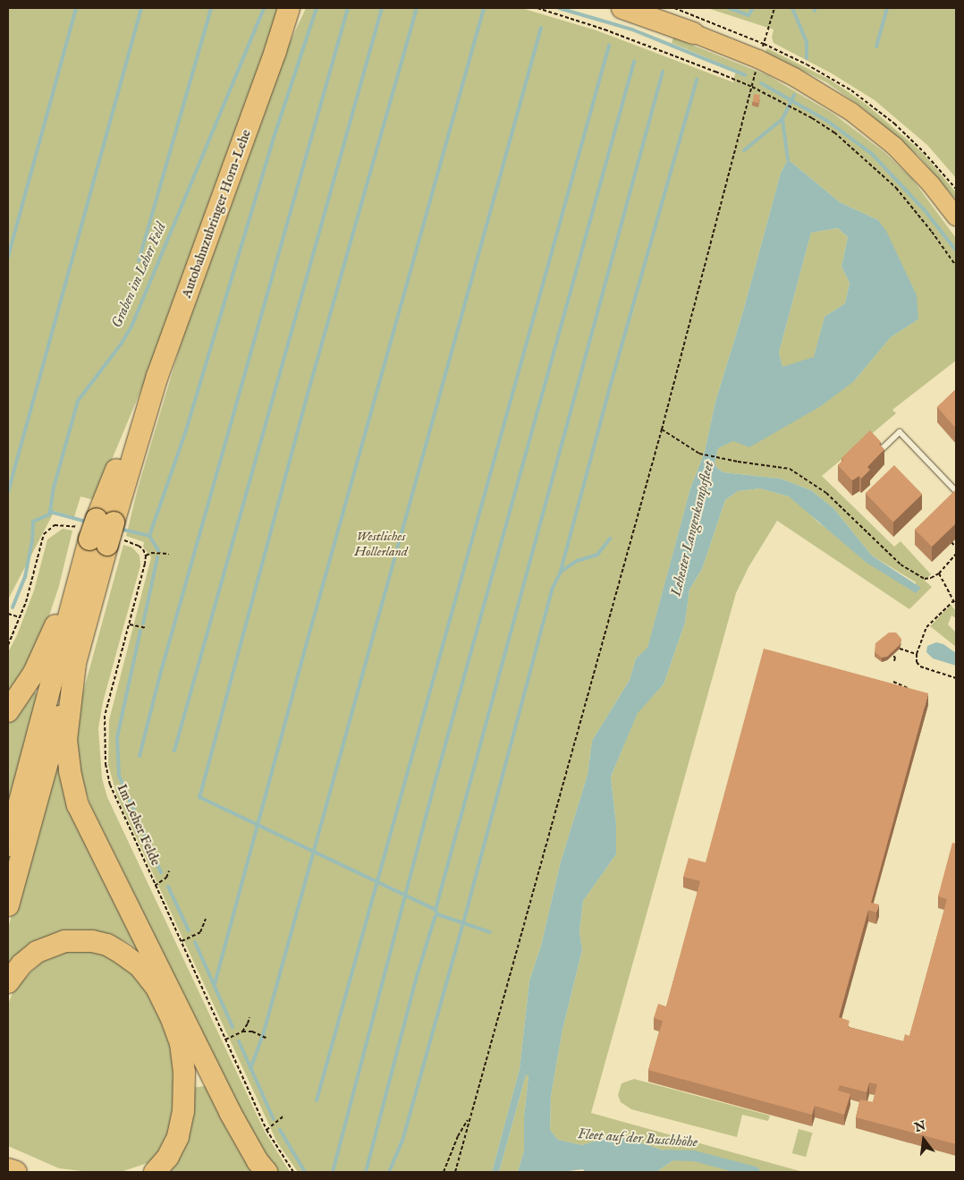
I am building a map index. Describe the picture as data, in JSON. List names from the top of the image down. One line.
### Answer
{"streets":{"highway":["Autobahnzubringer Horn-Lehe"],"path":["Im Leher Felde"]},"water":["Graben im Leher Feld","Lehester Langenkampsfleet","Fleet auf der Buschhöhe"],"parks":["Westliches Hollerland"],"north":"top"}
